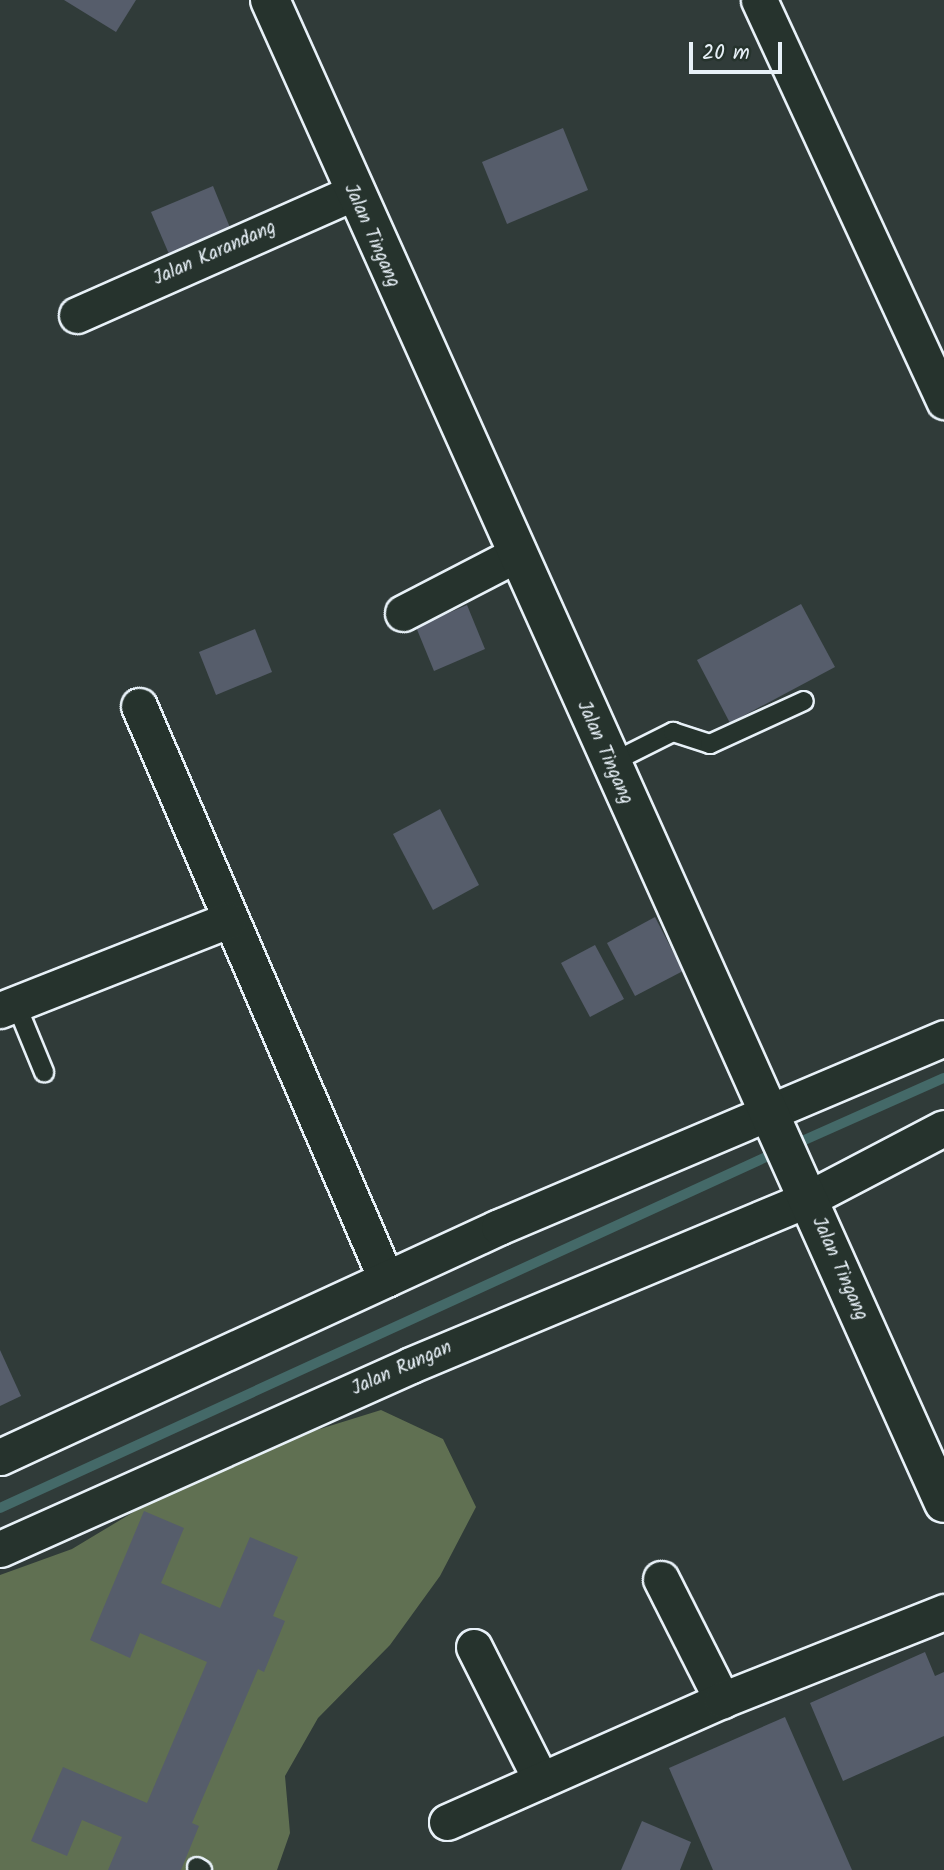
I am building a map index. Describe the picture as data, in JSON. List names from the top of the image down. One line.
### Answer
{"streets":{"main road":["Jalan Tingang"],"street":["Jalan Karandang","Jalan Rungan"]},"crossings":[["Jalan Tingang","Jalan Karandang"],["Jalan Tingang","Jalan Rungan"]],"scale_bar":"20 m"}
